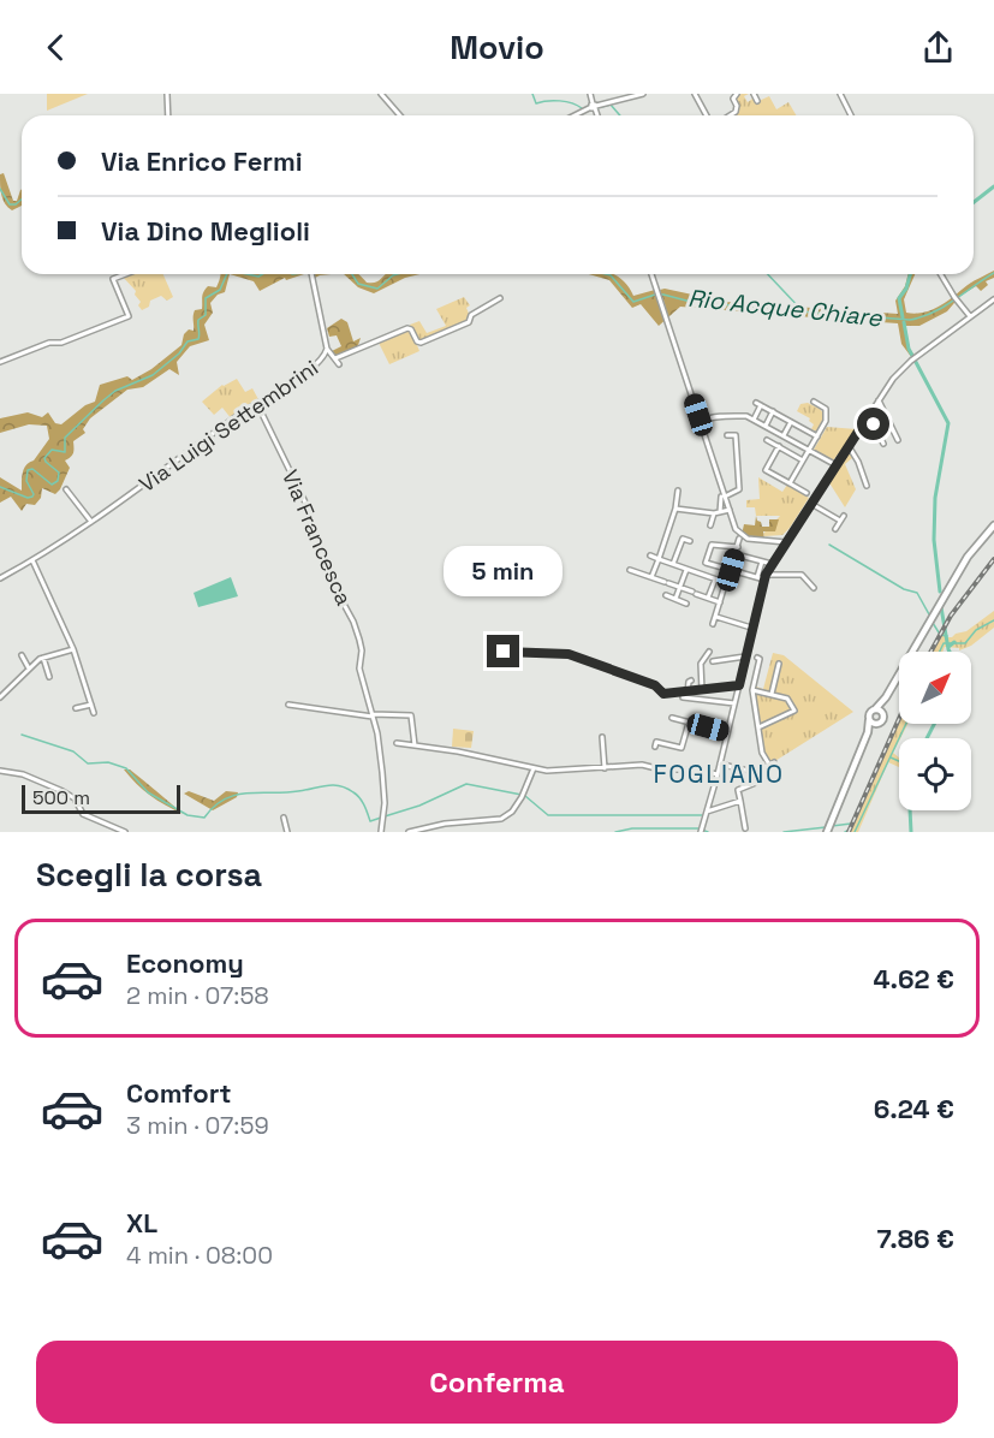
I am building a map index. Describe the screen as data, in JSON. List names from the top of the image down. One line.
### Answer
{"streets":{"street":["Via Luigi Settembrini","Via Francesca"]},"crossings":[["Via Luigi Settembrini","Via Francesca"]],"districts":["FOGLIANO"],"water":["Rio Acque Chiare"],"scale_bar":"500 m","north":"top right","page":{"header":"Movio","banner":["Via Enrico Fermi","Via Dino Meglioli"],"bubble":"5 min","scale":"500 m","heading":"Scegli la corsa","list":[{"name":"Economy","note":"2 min · 07:58","value":"4.62 €"},{"name":"Comfort","note":"3 min · 07:59","value":"6.24 €"},{"name":"XL","note":"4 min · 08:00","value":"7.86 €"}],"buttons":"Conferma"}}
